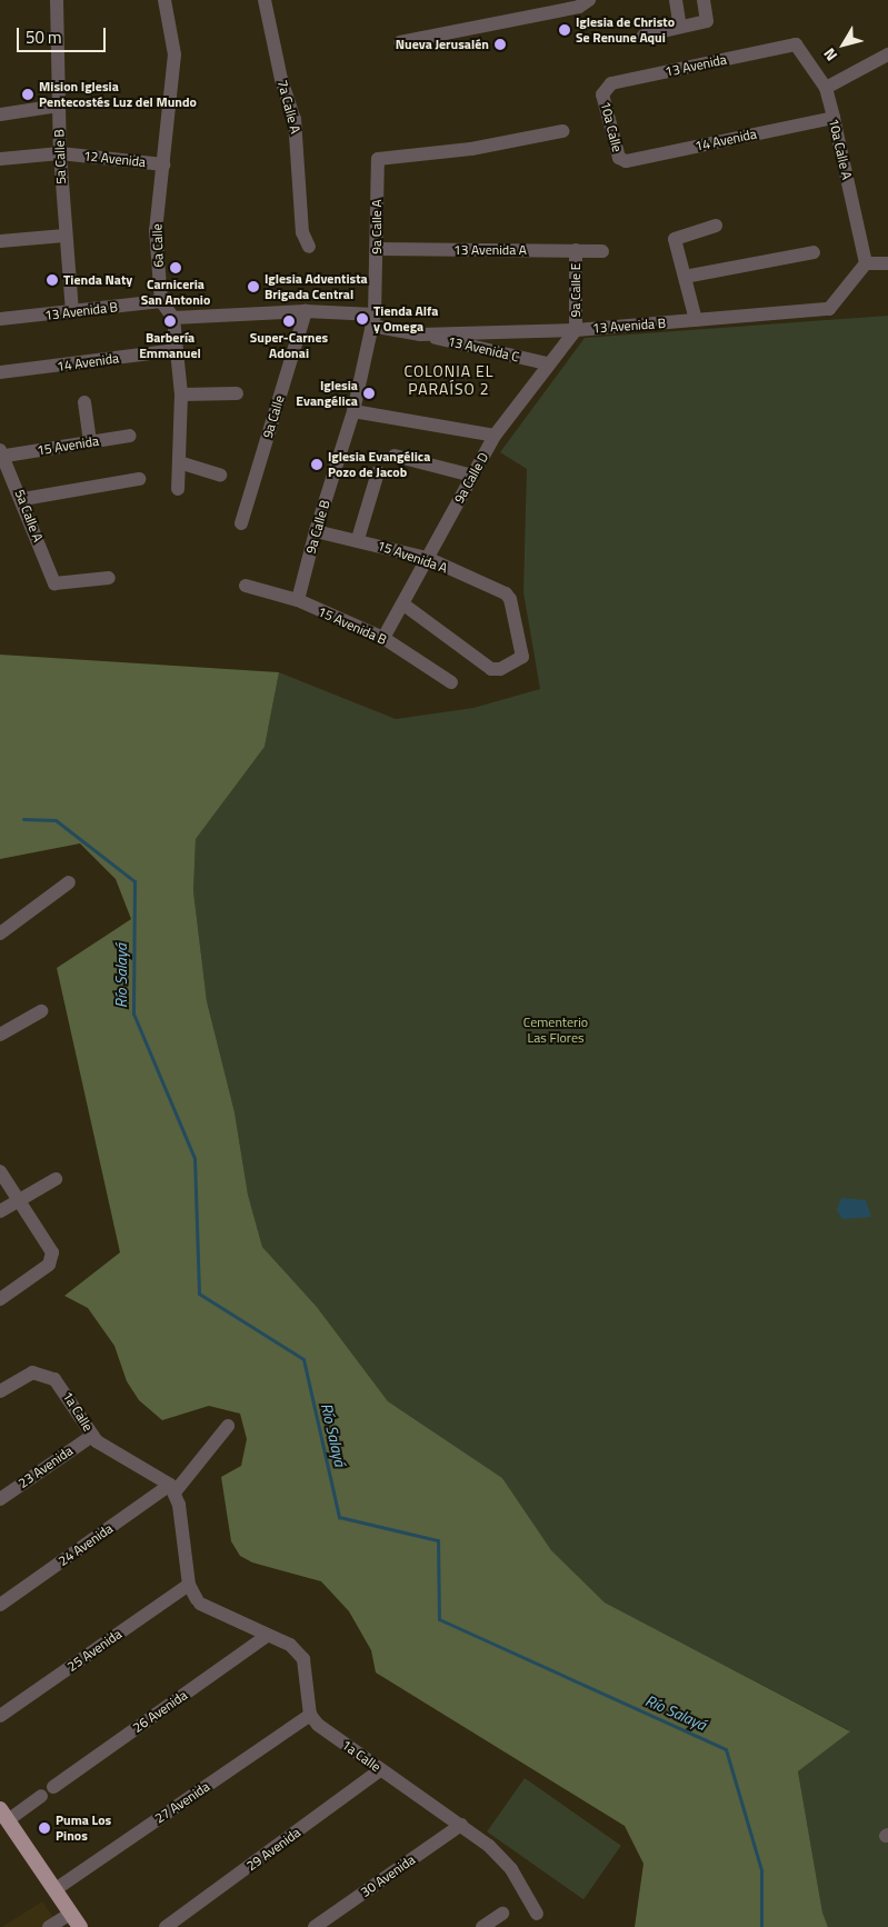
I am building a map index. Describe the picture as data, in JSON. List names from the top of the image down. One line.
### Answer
{"streets":{"street":["13 Avenida","7a Calle A","10a Calle","14 Avenida","10a Calle A","5a Calle B","12 Avenida","9a Calle A","6a Calle","13 Avenida A","9a Calle E","13 Avenida B","13 Avenida C","9a Calle","15 Avenida","9a Calle D","5a Calle A","9a Calle B","15 Avenida A","15 Avenida B","1a Calle","23 Avenida","24 Avenida","25 Avenida","26 Avenida","27 Avenida","29 Avenida","30 Avenida"]},"crossings":[["13 Avenida","10a Calle"],["13 Avenida","10a Calle A"],["10a Calle","14 Avenida"],["14 Avenida","10a Calle A"],["10a Calle A","13 Avenida B"],["5a Calle B","12 Avenida"],["5a Calle B","13 Avenida B"],["12 Avenida","6a Calle"],["9a Calle A","13 Avenida A"],["9a Calle A","13 Avenida B"],["9a Calle A","9a Calle B"],["6a Calle","13 Avenida B"],["13 Avenida A","9a Calle E"],["9a Calle E","13 Avenida B"],["9a Calle E","9a Calle D"],["13 Avenida B","13 Avenida C"],["13 Avenida B","9a Calle"],["13 Avenida B","9a Calle D"],["13 Avenida B","9a Calle B"],["13 Avenida C","9a Calle D"],["15 Avenida","5a Calle A"],["9a Calle D","15 Avenida A"],["9a Calle D","15 Avenida B"],["9a Calle B","15 Avenida A"],["9a Calle B","15 Avenida B"],["1a Calle","23 Avenida"],["1a Calle","24 Avenida"],["1a Calle","27 Avenida"],["1a Calle","29 Avenida"],["1a Calle","30 Avenida"]],"districts":["COLONIA EL PARAÍSO 2"],"water":["Río Salayá"],"parks":["Cementerio Las Flores"],"places":["Iglesia de Christo Se Renune Aqui","Nueva Jerusalén","Mision Iglesia Pentecostés Luz del Mundo","Carniceria San Antonio","Tienda Naty","Iglesia Adventista Brigada Central","Tienda Alfa y Omega","Barbería Emmanuel","Super-Carnes Adonai","Iglesia Evangélica","Iglesia Evangélica Pozo de Jacob","Puma Los Pinos"],"scale_bar":"50 m","north":"bottom left"}
